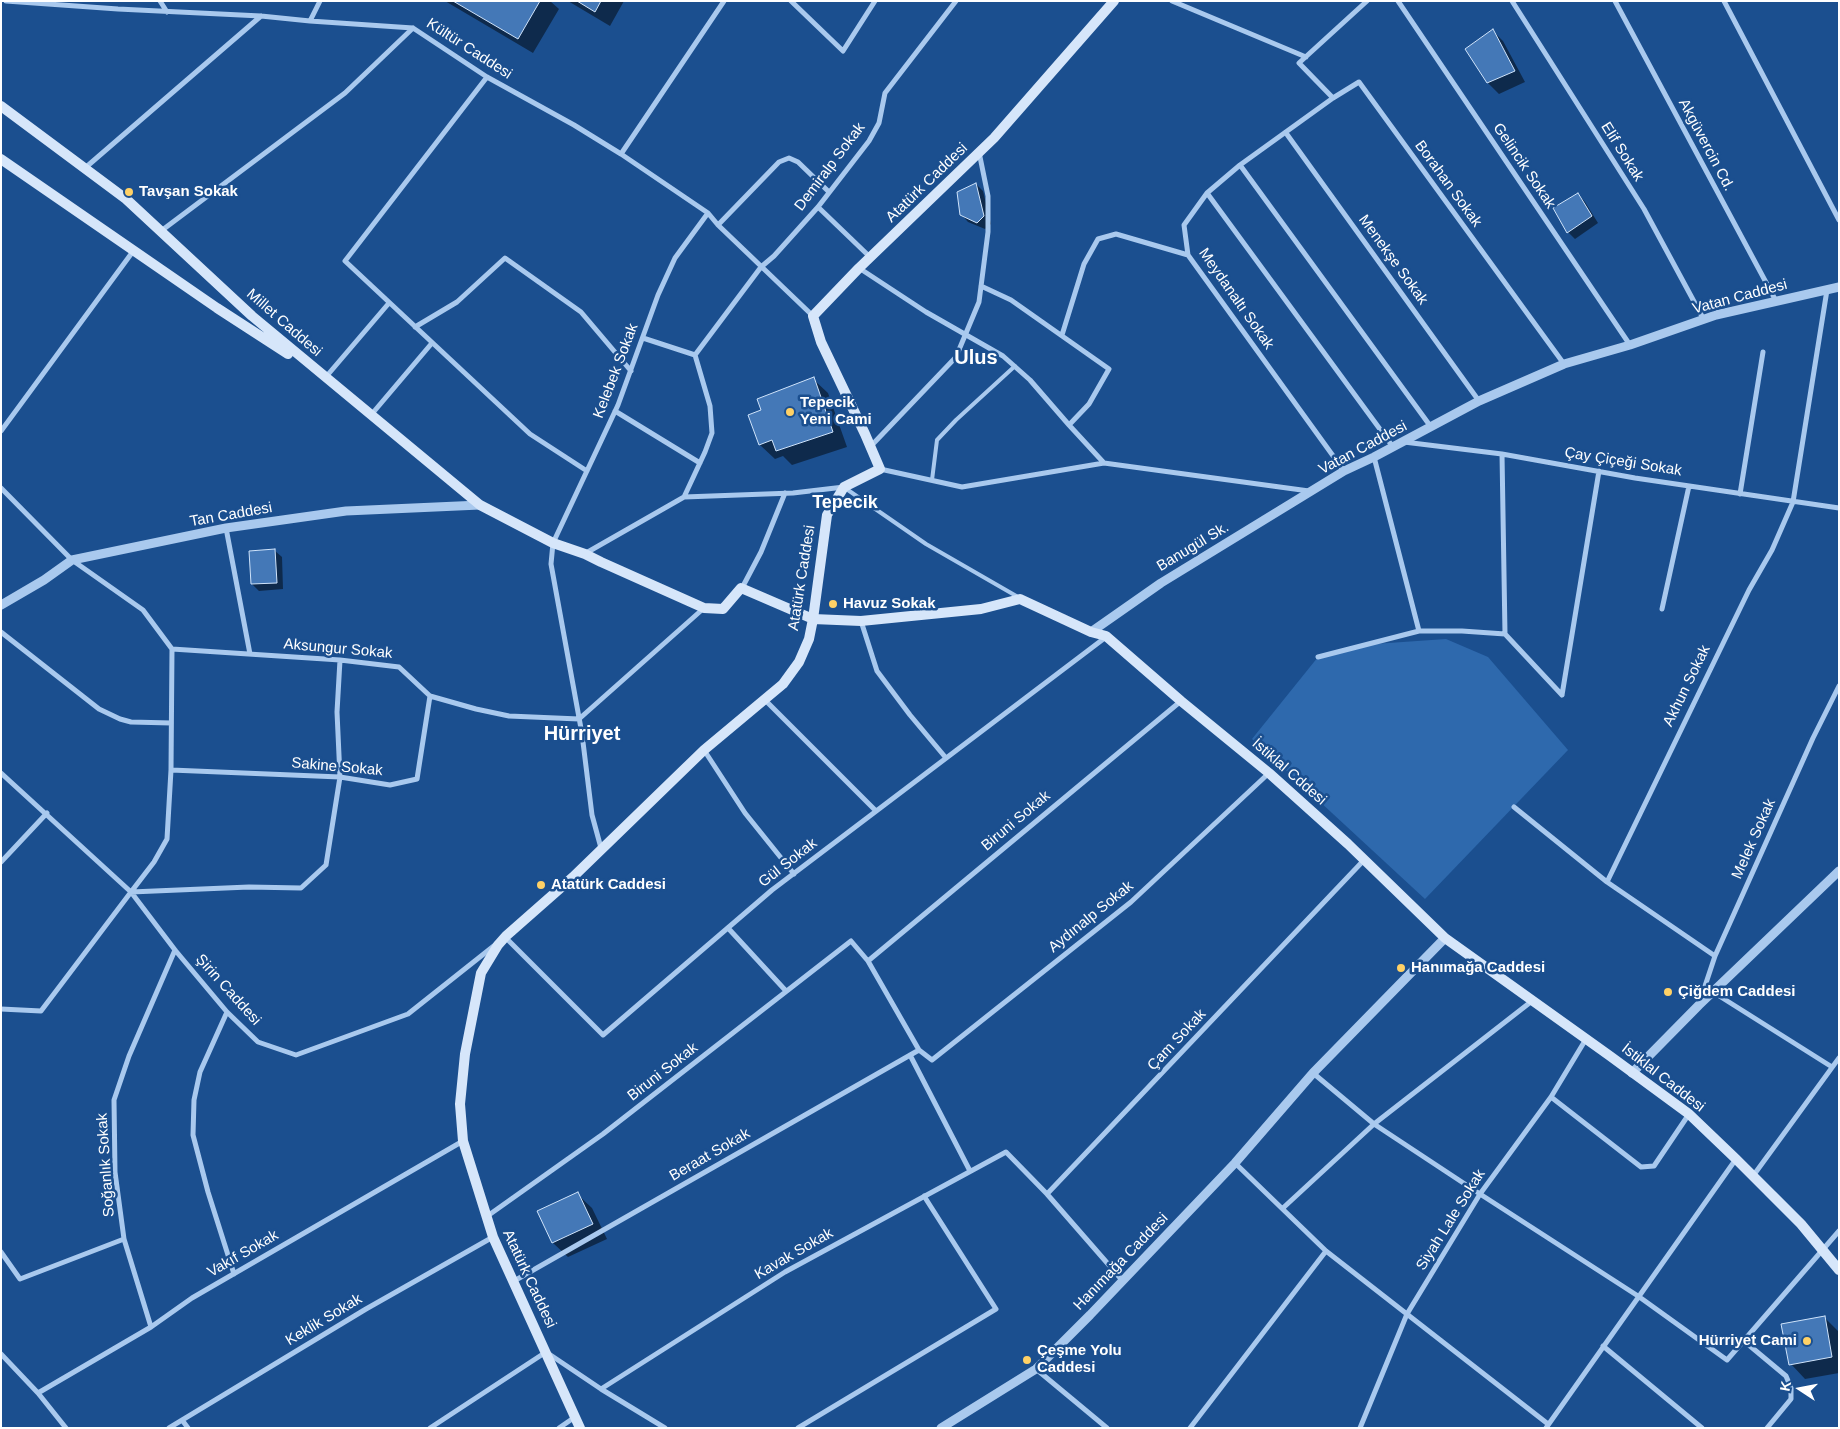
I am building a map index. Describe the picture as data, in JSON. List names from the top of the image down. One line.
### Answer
{"streets":{"main road":["Atatürk Caddesi","Millet Caddesi","İstiklal Cddesi","İstiklal Caddesi"],"street":["Kültür Caddesi","Akgüvercin Cd.","Elif Sokak","Gelincik Sokak","Demiralp Sokak","Borahan Sokak","Menekşe Sokak","Vatan Caddesi","Meydanaltı Sokak","Kelebek Sokak","Çay Çiçeği Sokak","Tan Caddesi","Banugül Sk.","Aksungur Sokak","Akhun Sokak","Sakine Sokak","Biruni Sokak","Melek Sokak","Gül Sokak","Aydınalp Sokak","Şirin Caddesi","Çam Sokak","Beraat Sokak","Soğanlık Sokak","Siyah Lale Sokak","Vakıf Sokak","Kavak Sokak","Hanımağa Caddesi","Keklik Sokak"]},"crossings":[["Kültür Caddesi","Demiralp Sokak"],["Kültür Caddesi","Atatürk Caddesi"],["Kültür Caddesi","Kelebek Sokak"],["Akgüvercin Cd.","Vatan Caddesi"],["Elif Sokak","Vatan Caddesi"],["Gelincik Sokak","Vatan Caddesi"],["Atatürk Caddesi","Biruni Sokak"],["Atatürk Caddesi","Gül Sokak"],["Atatürk Caddesi","Şirin Caddesi"],["Atatürk Caddesi","Beraat Sokak"],["Atatürk Caddesi","Vakıf Sokak"],["Atatürk Caddesi","Keklik Sokak"],["Borahan Sokak","Vatan Caddesi"],["Borahan Sokak","Meydanaltı Sokak"],["Menekşe Sokak","Vatan Caddesi"],["Menekşe Sokak","Meydanaltı Sokak"],["Vatan Caddesi","Meydanaltı Sokak"],["Vatan Caddesi","Çay Çiçeği Sokak"],["Vatan Caddesi","Banugül Sk."],["Vatan Caddesi","Akhun Sokak"],["Çay Çiçeği Sokak","Akhun Sokak"],["Aksungur Sokak","Sakine Sokak"],["İstiklal Cddesi","Biruni Sokak"],["İstiklal Cddesi","Gül Sokak"],["İstiklal Cddesi","Aydınalp Sokak"],["İstiklal Cddesi","Çam Sokak"],["İstiklal Cddesi","İstiklal Caddesi"],["İstiklal Cddesi","Hanımağa Caddesi"],["Gül Sokak","Şirin Caddesi"],["Aydınalp Sokak","Beraat Sokak"],["Şirin Caddesi","Soğanlık Sokak"],["Çam Sokak","Kavak Sokak"],["İstiklal Caddesi","Siyah Lale Sokak"],["İstiklal Caddesi","Hanımağa Caddesi"],["Soğanlık Sokak","Vakıf Sokak"]],"districts":["Ulus","Tepecik","Hürriyet"],"places":["Tavşan Sokak","Tepecik Yeni Cami","Havuz Sokak","Atatürk Caddesi","Hanımağa Caddesi","Çiğdem Caddesi","Hürriyet Cami","Çeşme Yolu Caddesi"],"north":"left"}
